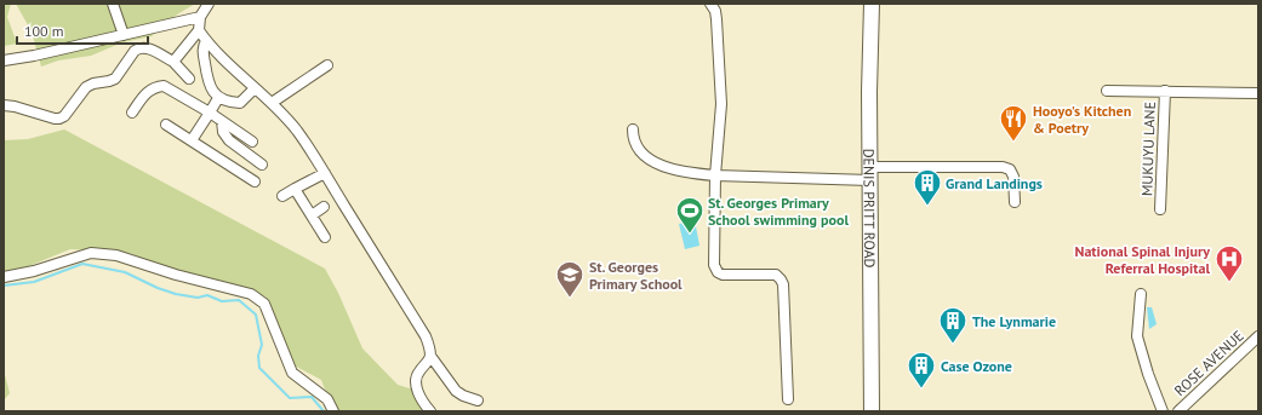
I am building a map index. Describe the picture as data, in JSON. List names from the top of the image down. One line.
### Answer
{"streets":{"main road":["DENIS PRITT ROAD"],"street":["MUKUYU LANE","ROSE AVENUE"]},"places":{"restaurant":["Hooyo's Kitchen & Poetry"],"building":["Grand Landings","The Lynmarie","Case Ozone"],"sports":["St. Georges Primary School swimming pool"],"hospital":["National Spinal Injury Referral Hospital"],"school or university":["St. Georges Primary School"]},"scale_bar":"100 m"}
